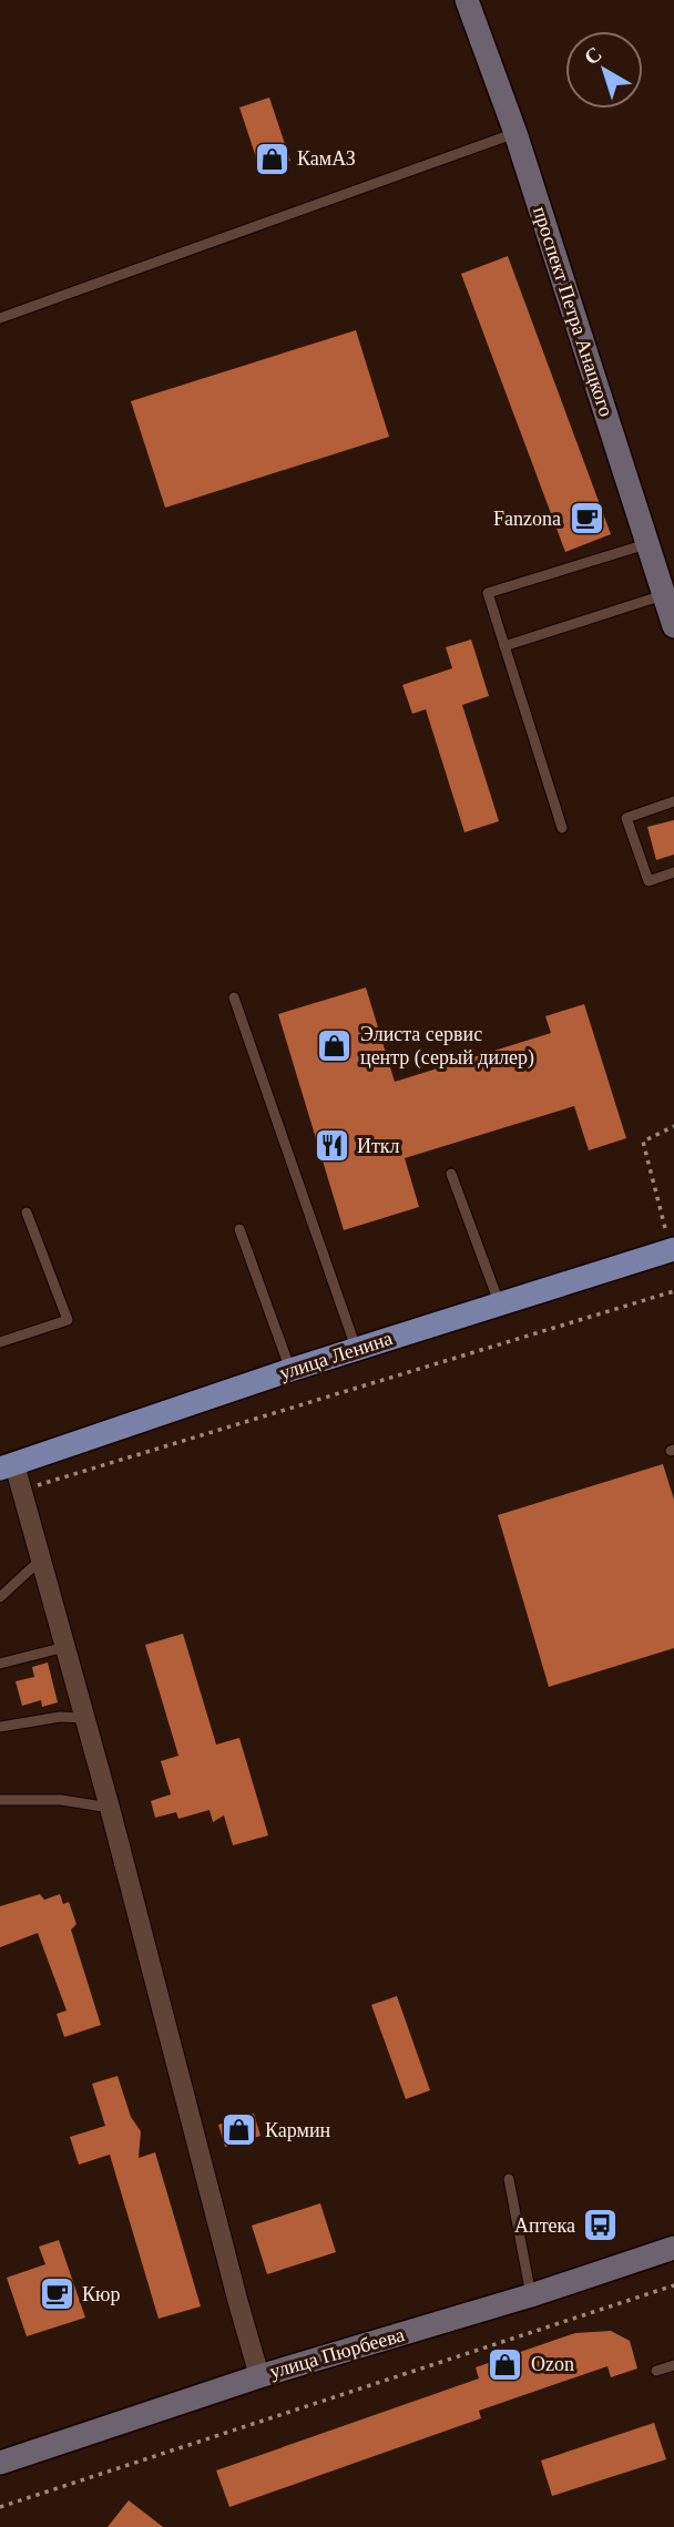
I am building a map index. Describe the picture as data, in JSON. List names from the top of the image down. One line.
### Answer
{"streets":{"main road":["проспект Петра Анацкого","улица Ленина","улица Пюрбеева"]},"places":{"shop":["КамАЗ","Элиста сервис центр (серый дилер)","Кармин","Ozon"],"cafe":["Fanzona","Кюр"],"restaurant":["Иткл"],"bus stop":["Аптека"]},"north":"top left"}
